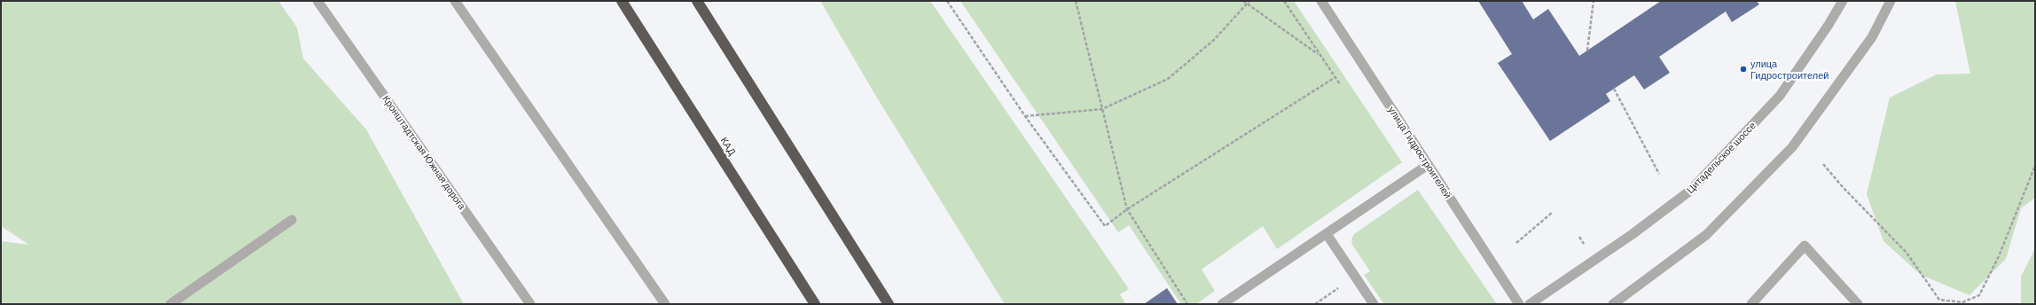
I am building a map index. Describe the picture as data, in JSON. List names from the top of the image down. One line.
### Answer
{"streets":{"highway":["КАД"],"street":["Кронштадтская Южная дорога","улица Гидростроителей","Цитадельское шоссе"]},"places":["улица Гидростроителей"]}
